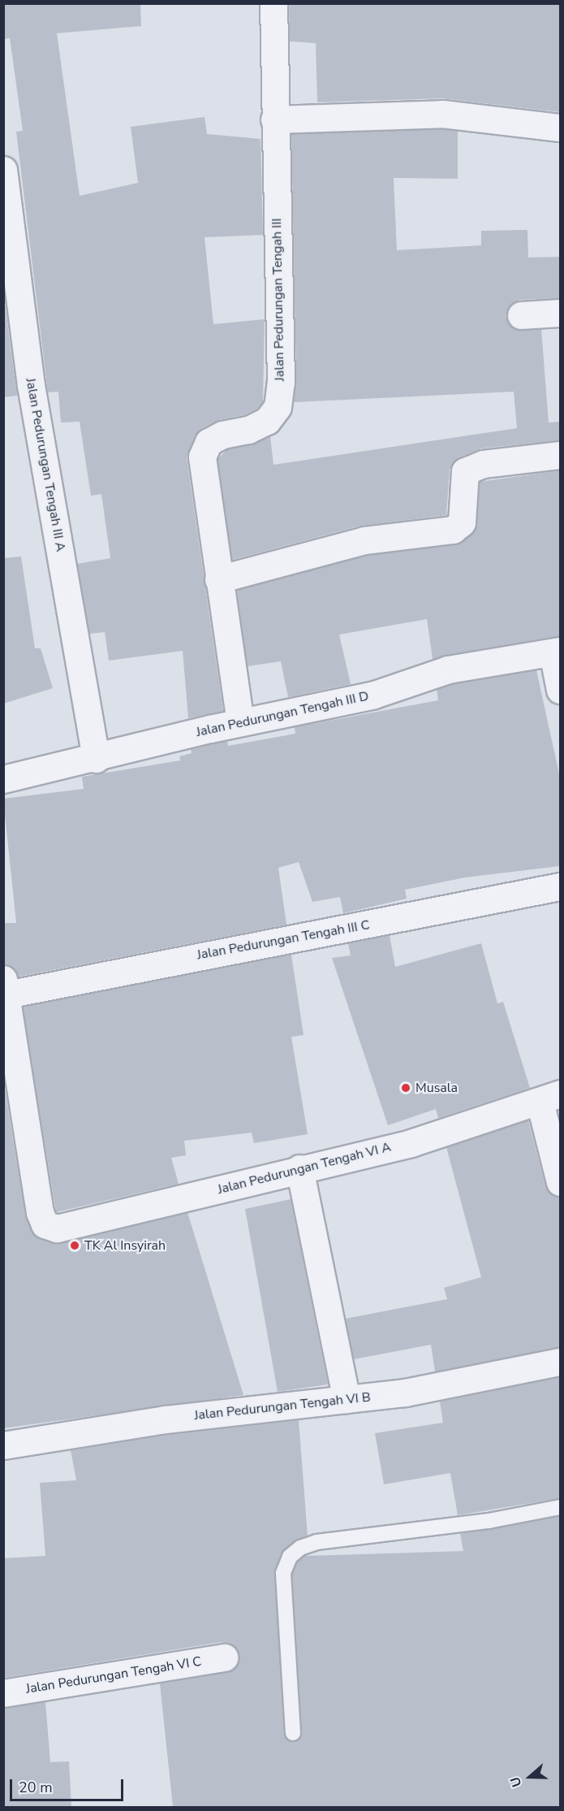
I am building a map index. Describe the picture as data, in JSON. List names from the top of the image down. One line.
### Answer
{"streets":{"street":["Jalan Pedurungan Tengah III","Jalan Pedurungan Tengah III A","Jalan Pedurungan Tengah III D","Jalan Pedurungan Tengah III C","Jalan Pedurungan Tengah VI A","Jalan Pedurungan Tengah VI B","Jalan Pedurungan Tengah VI C"]},"crossings":[["Jalan Pedurungan Tengah III","Jalan Pedurungan Tengah III D"],["Jalan Pedurungan Tengah III A","Jalan Pedurungan Tengah III D"]],"places":["Musala","TK Al Insyirah"],"scale_bar":"20 m","north":"left"}
